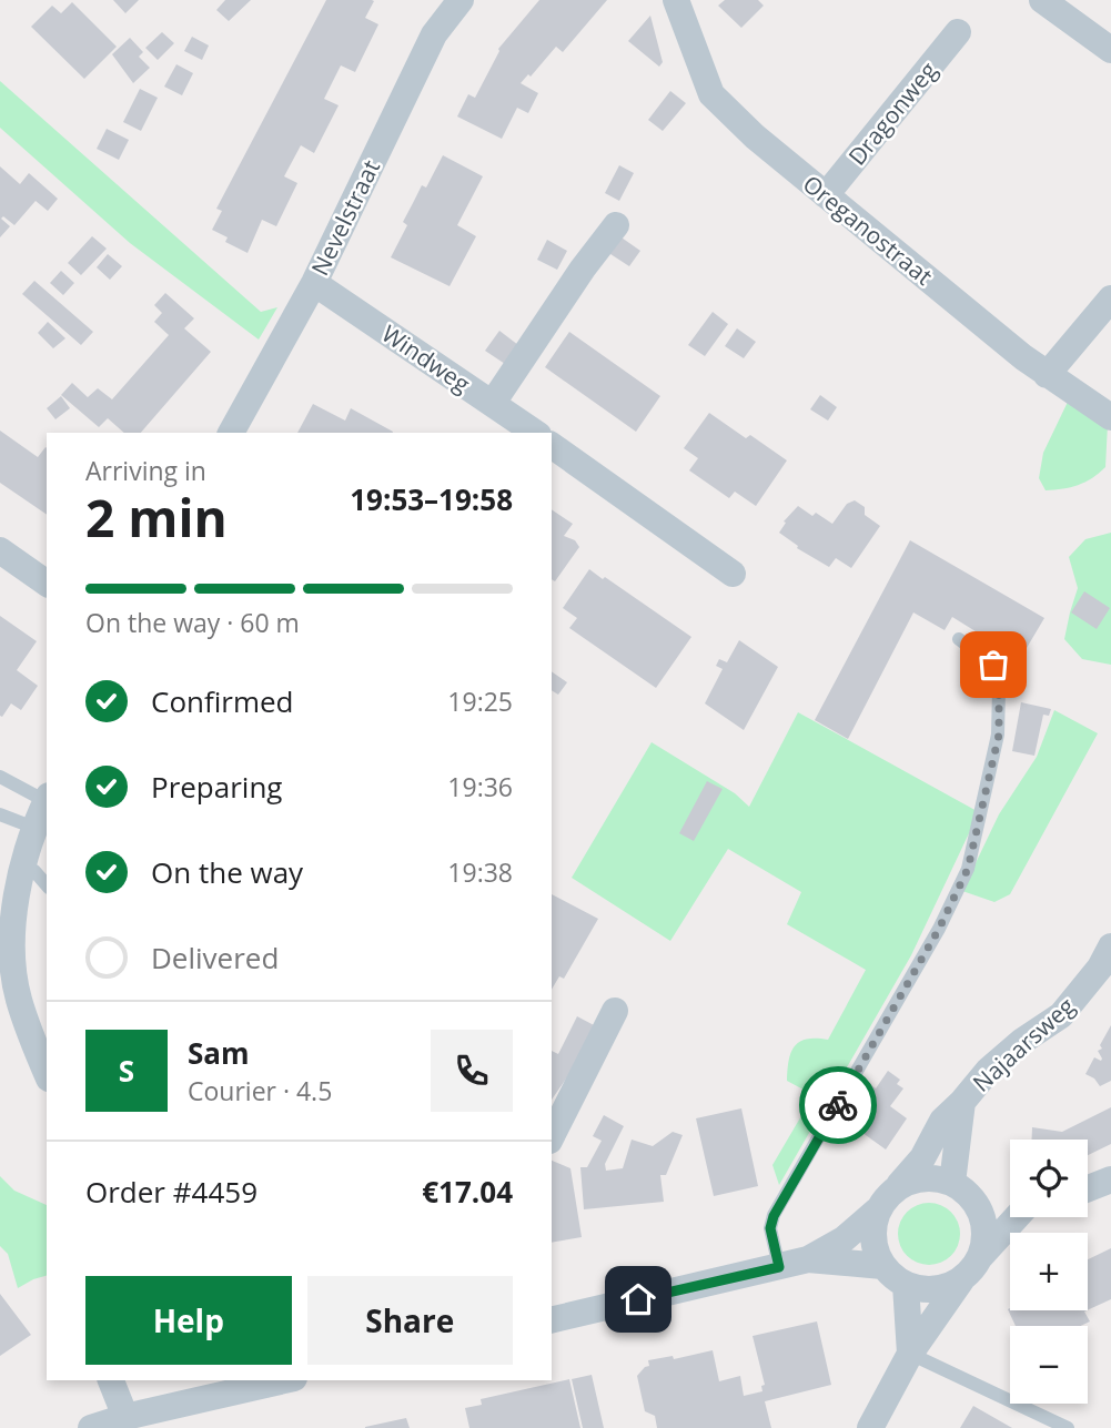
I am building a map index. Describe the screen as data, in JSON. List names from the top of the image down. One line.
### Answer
{"streets":{"street":["Dragonweg","Nevelstraat","Oreganostraat","Windweg","Najaarsweg"]},"crossings":[["Dragonweg","Oreganostraat"],["Nevelstraat","Windweg"]],"page":{"heading":["2 min","Arriving in","19:53–19:58"],"panel":["Sam","Courier · 4.5","Order #4459","€17.04"],"bar":"On the way · 60 m","list":[["Confirmed","19:25"],["Preparing","19:36"],["On the way","19:38"],"Delivered"],"round":"S","map_buttons":["+","−"],"buttons":["Help","Share"]}}
